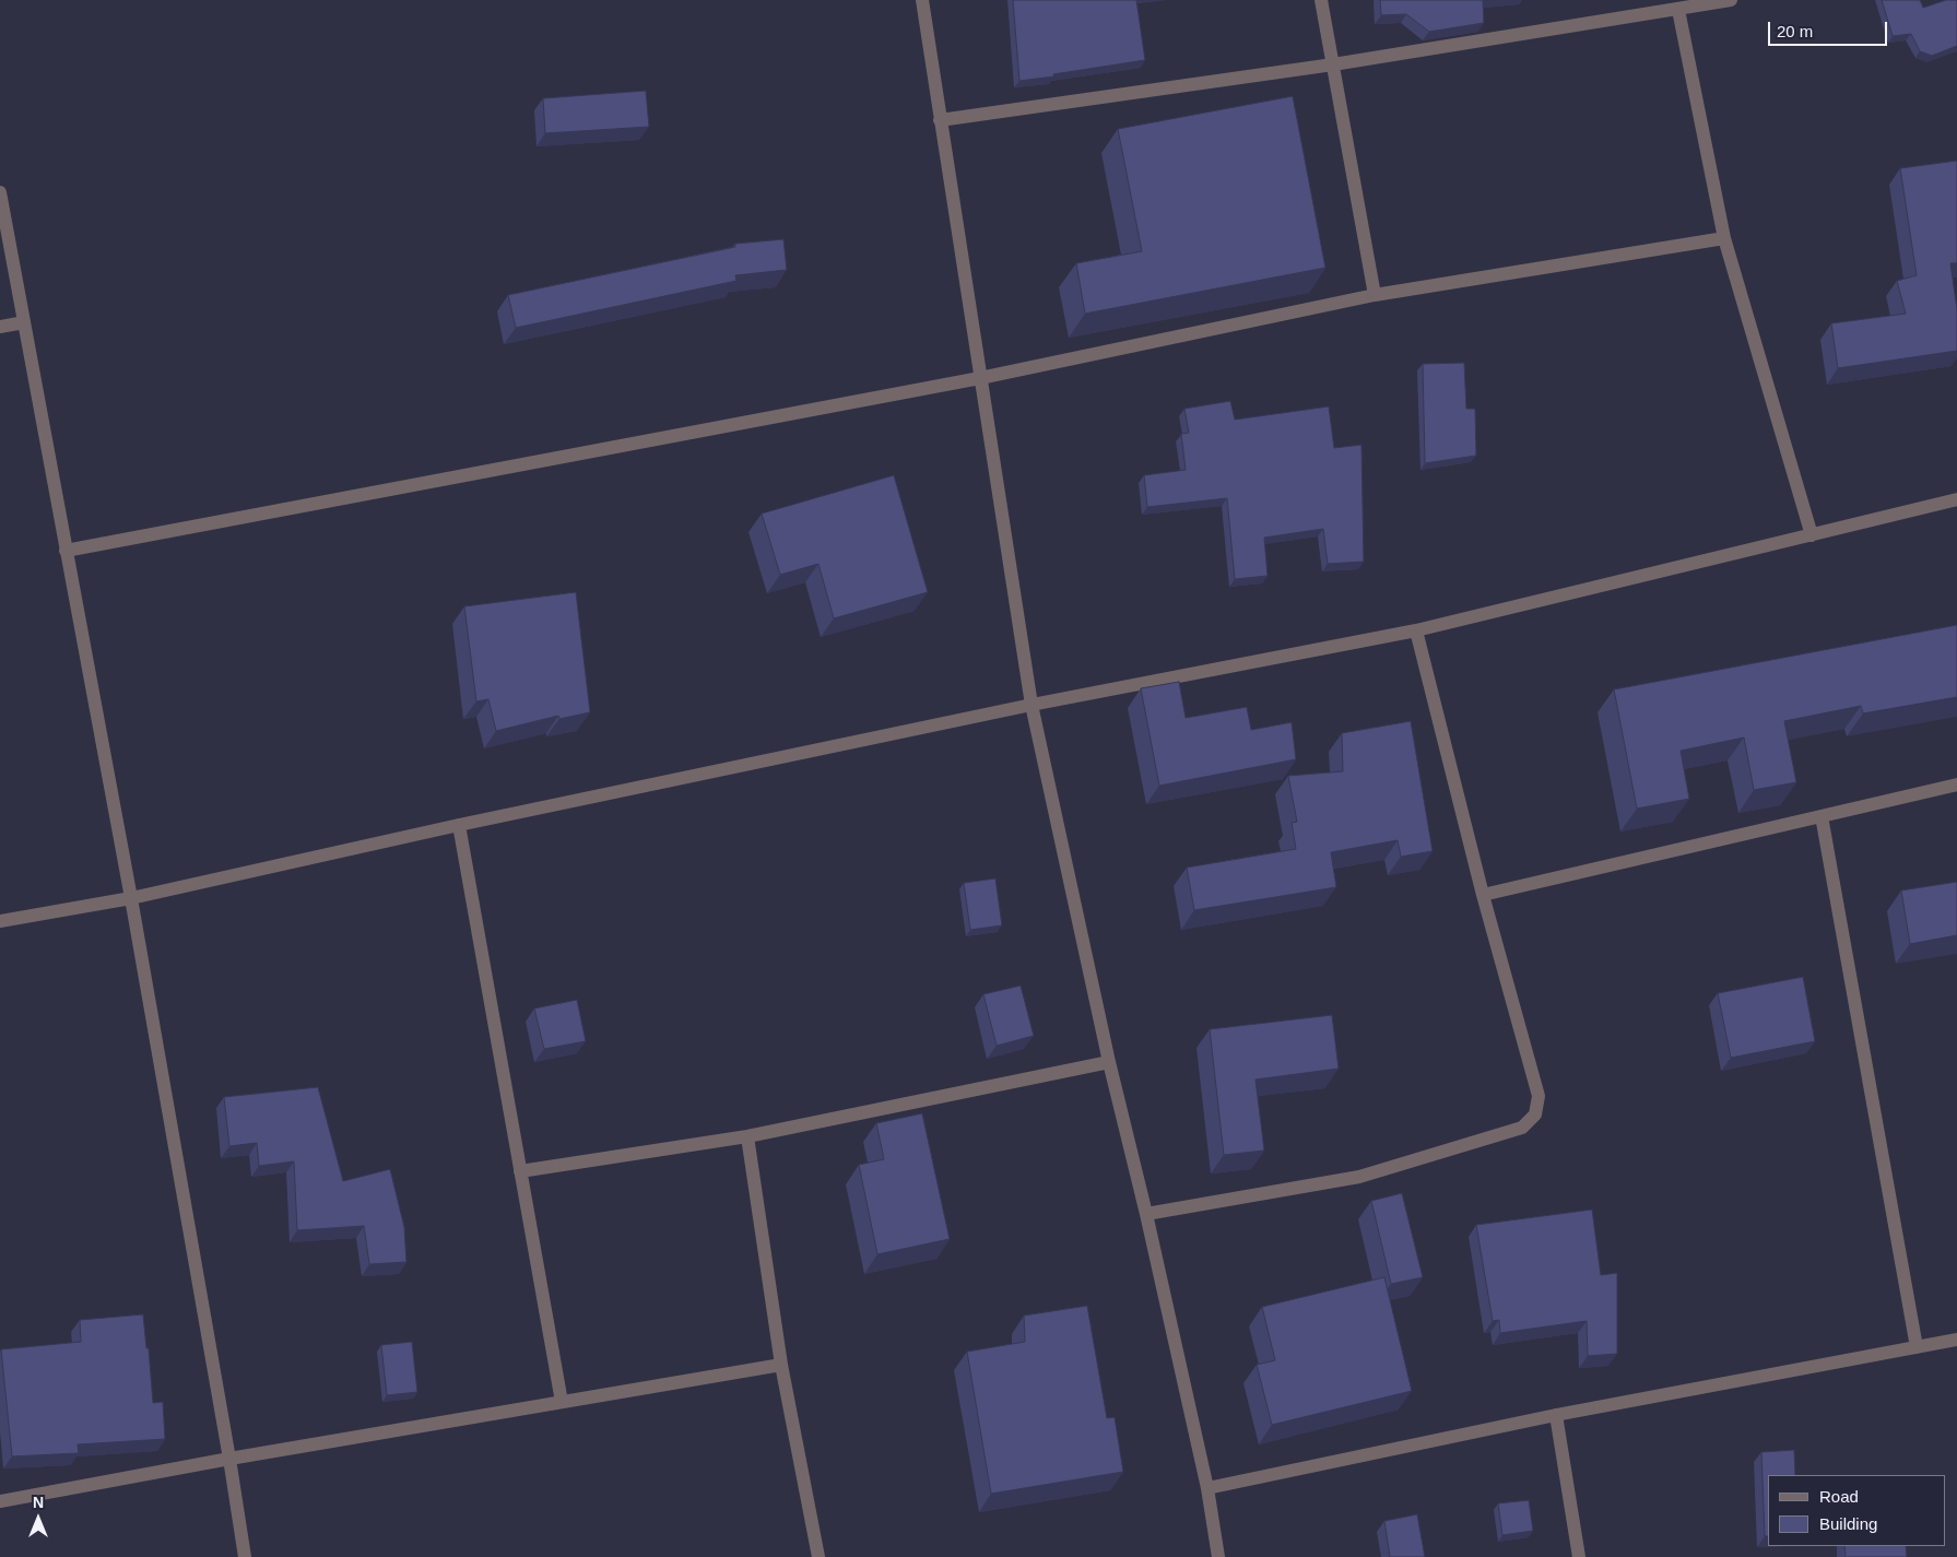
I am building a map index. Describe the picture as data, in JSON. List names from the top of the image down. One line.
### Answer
{"legend":["Road","Building"],"scale_bar":"20 m","north":"top"}
